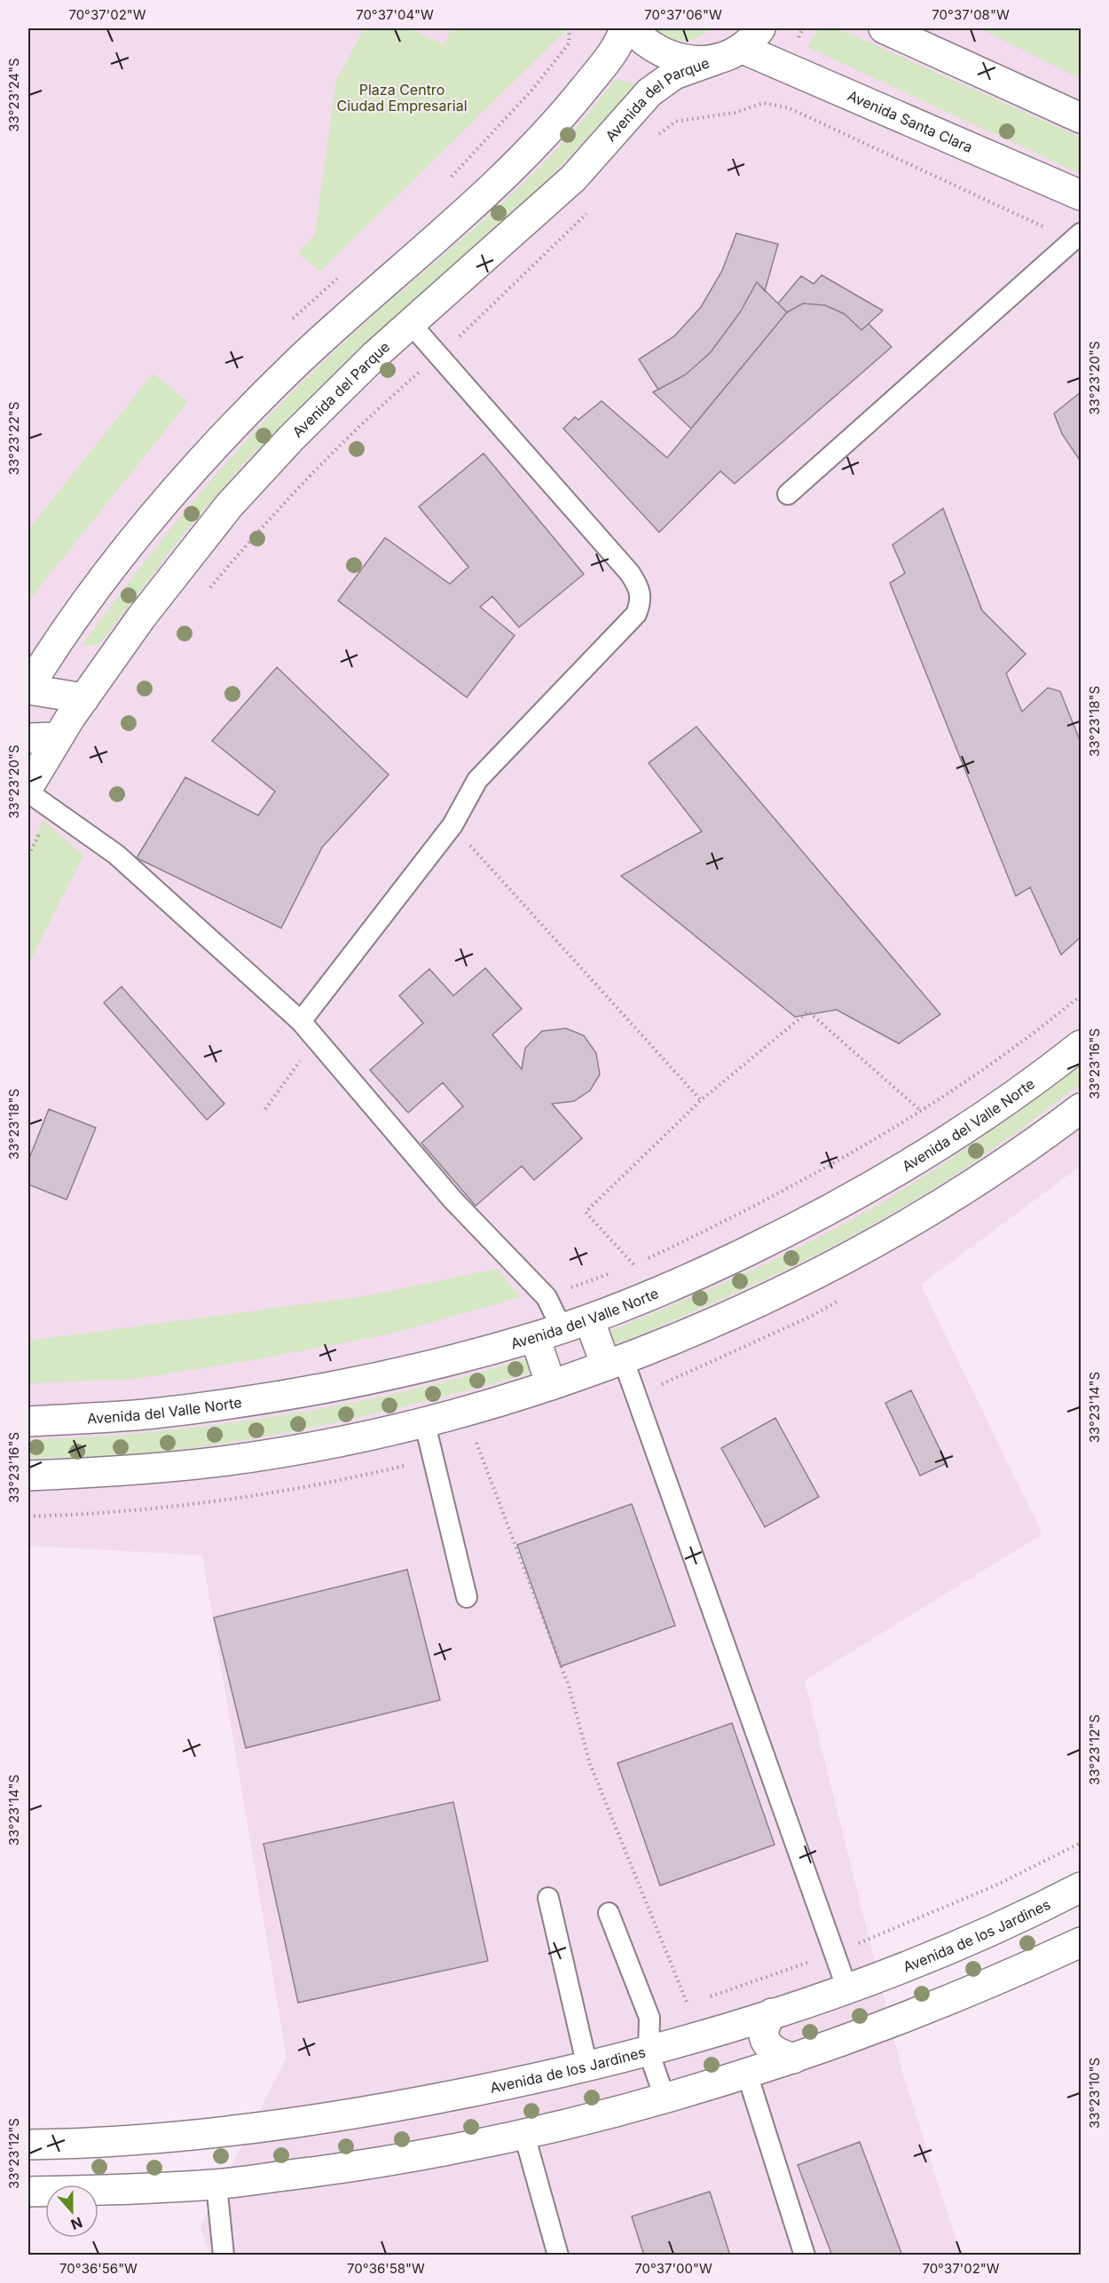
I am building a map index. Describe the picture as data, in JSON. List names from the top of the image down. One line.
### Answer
{"streets":{"street":["Avenida del Parque","Avenida Santa Clara","Avenida del Valle Norte","Avenida de los Jardines"]},"crossings":[["Avenida del Parque","Avenida Santa Clara"]],"parks":["Plaza Centro Ciudad Empresarial"],"north":"bottom","coordinates":["70°37'02\"W","70°37'04\"W","70°37'06\"W","70°37'08\"W","33°23'24\"S","33°23'20\"S","33°23'22\"S","33°23'18\"S","33°23'16\"S","33°23'14\"S","33°23'12\"S","33°23'10\"S","70°36'56\"W","70°36'58\"W","70°37'00\"W"]}
